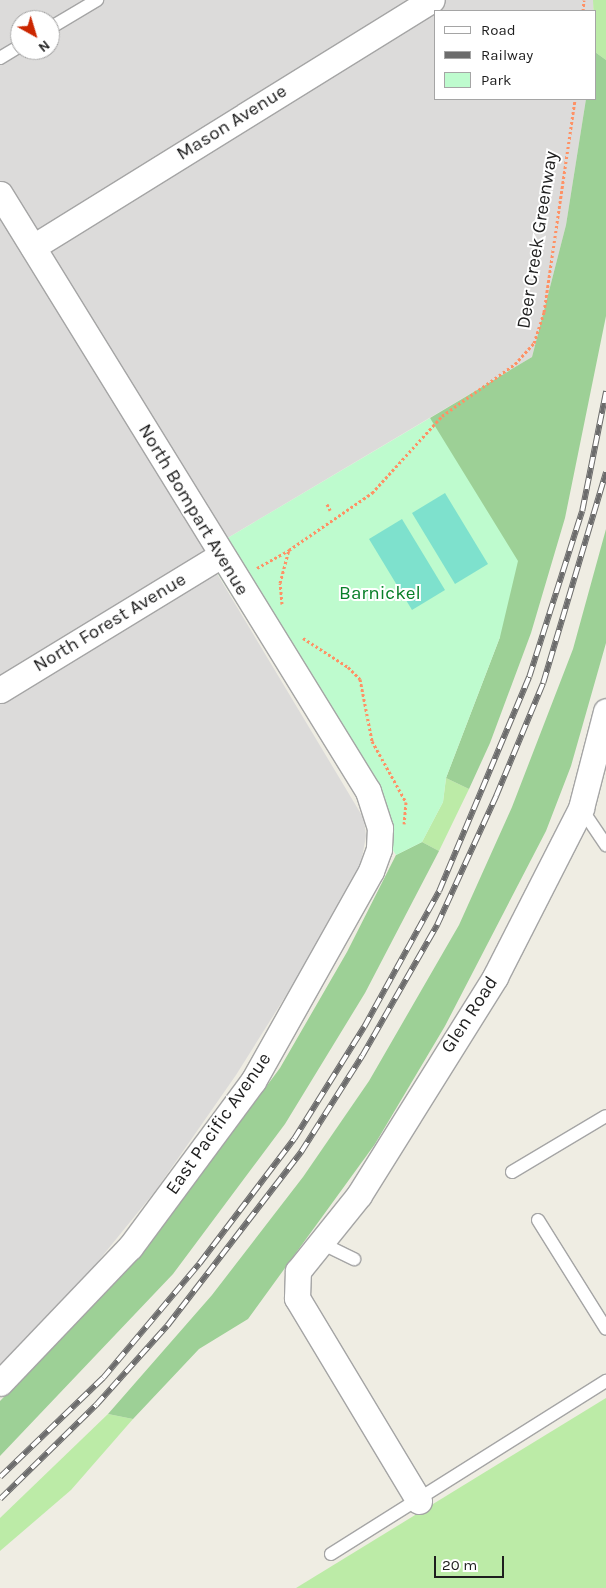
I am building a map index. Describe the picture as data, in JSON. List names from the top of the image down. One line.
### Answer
{"streets":{"street":["Mason Avenue","North Bompart Avenue","North Forest Avenue","Glen Road","East Pacific Avenue"],"path":["Deer Creek Greenway"]},"crossings":[["Mason Avenue","North Bompart Avenue"],["Deer Creek Greenway","North Bompart Avenue"],["North Bompart Avenue","North Forest Avenue"],["North Bompart Avenue","East Pacific Avenue"]],"parks":["Barnickel"],"legend":["Road","Railway","Park"],"scale_bar":"20 m","north":"bottom right"}
